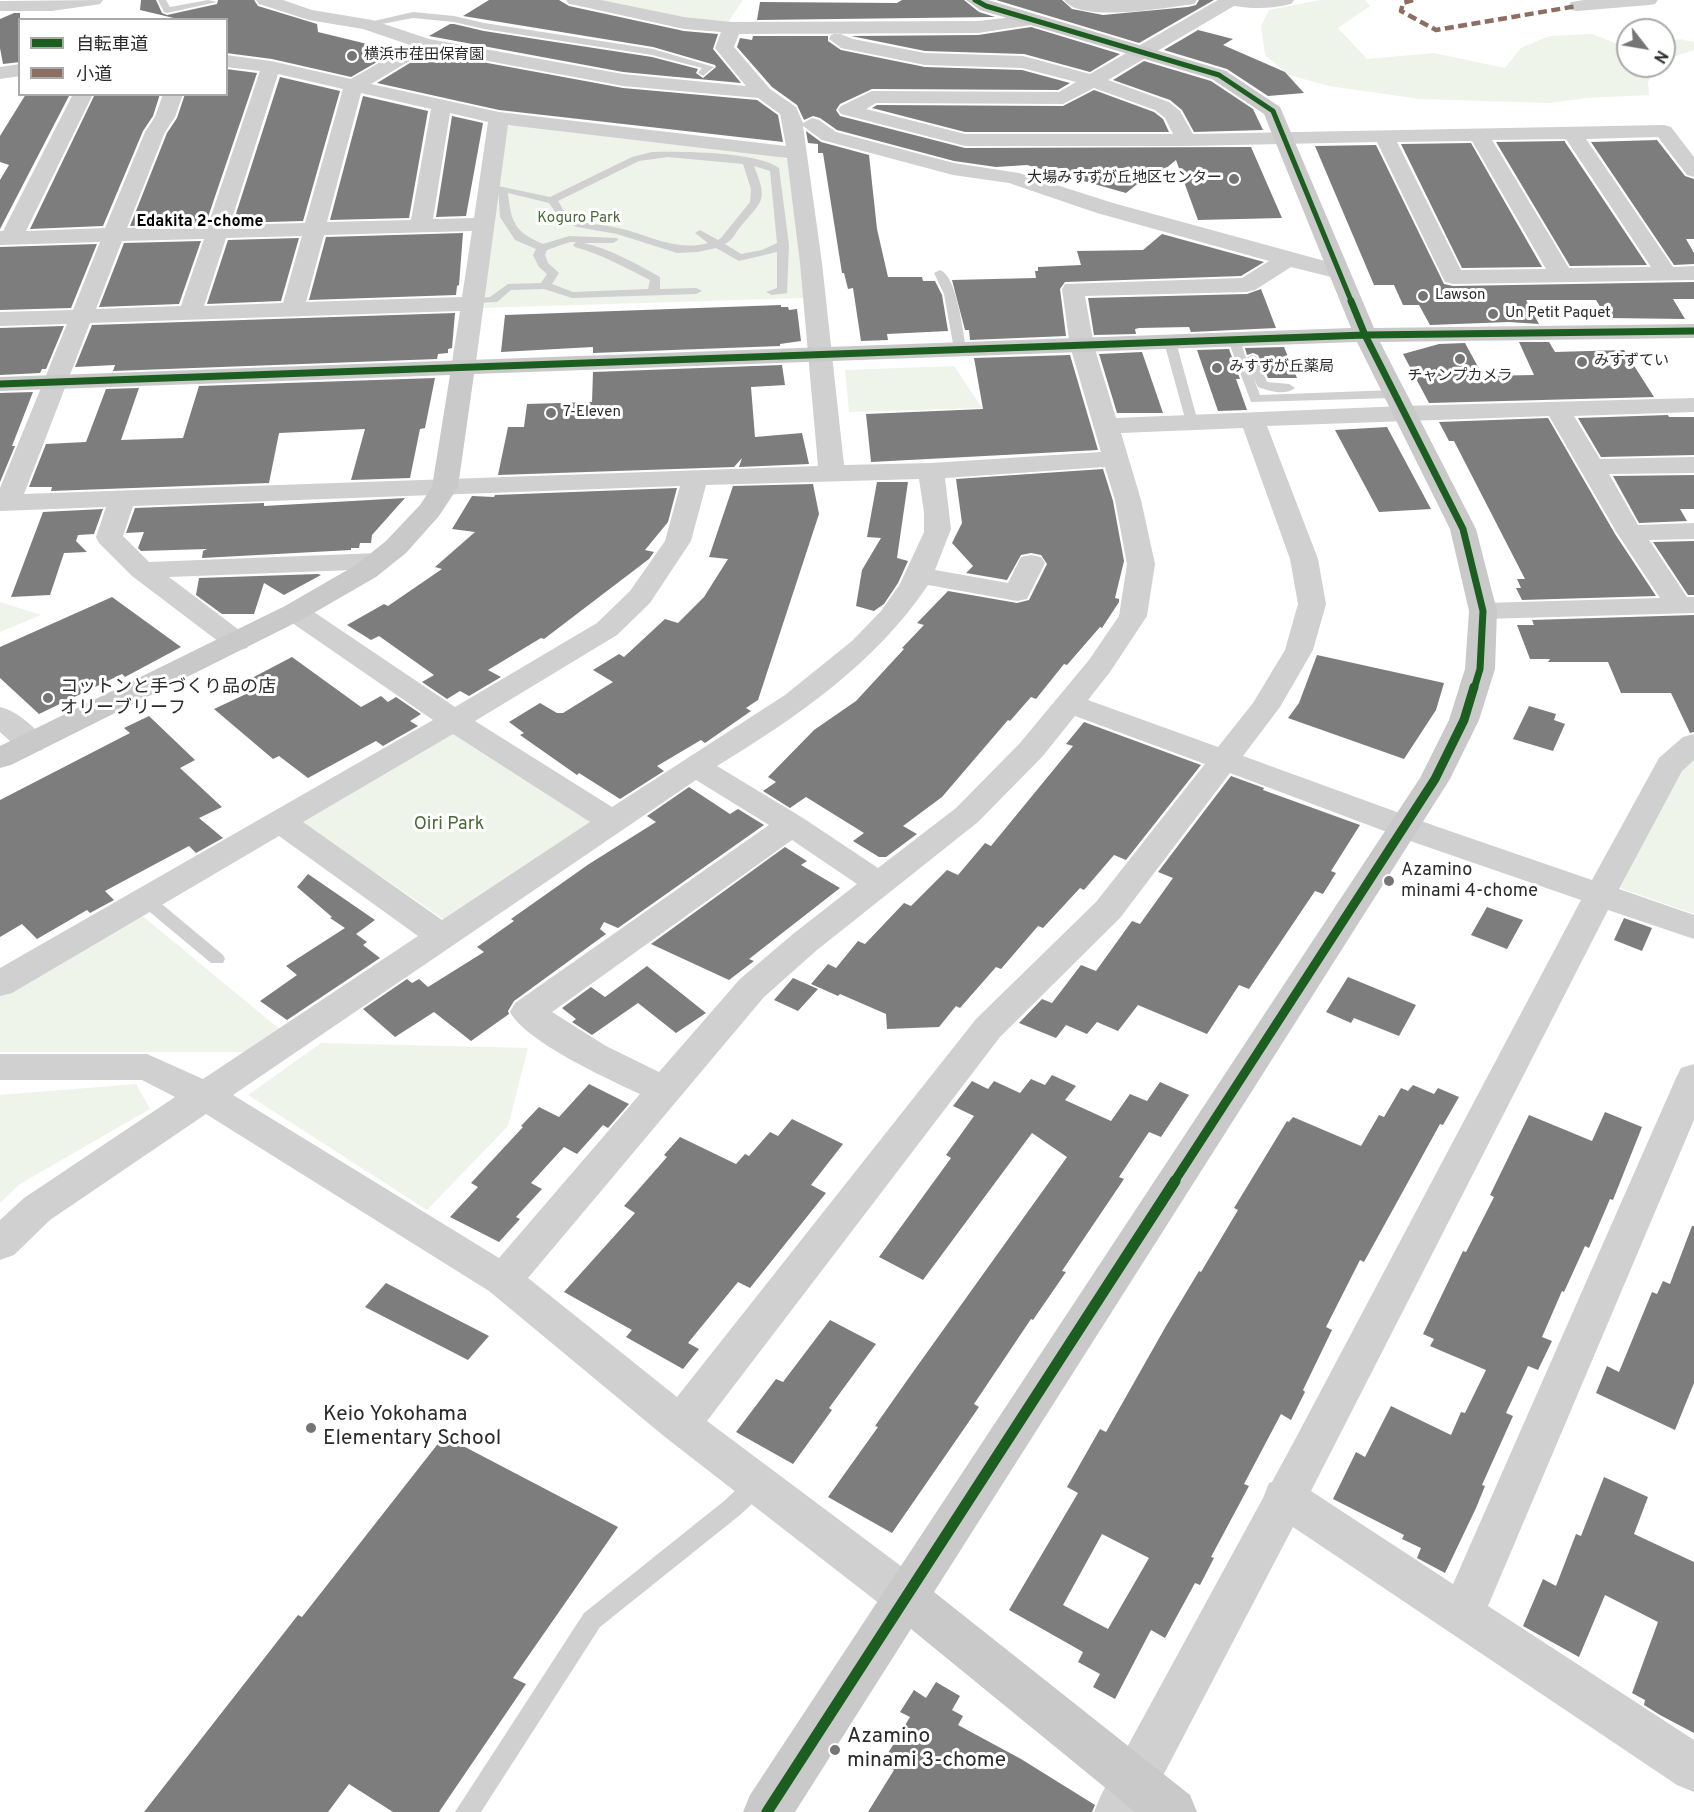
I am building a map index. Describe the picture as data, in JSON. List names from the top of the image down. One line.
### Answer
{"districts":["Edakita 2-chome"],"parks":["Koguro Park","Oiri Park"],"places":["横浜市荏田保育園","大場みすずが丘地区センター","Lawson","Un Petit Paquet","チャンプカメラ","みすずてい","みすずが丘薬局","7-Eleven","コットンと手づくり品の店 オリーブリーフ","Azamino minami 4-chome","Keio Yokohama Elementary School","Azamino minami 3-chome"],"legend":["自転車道","小道"],"north":"bottom right"}
